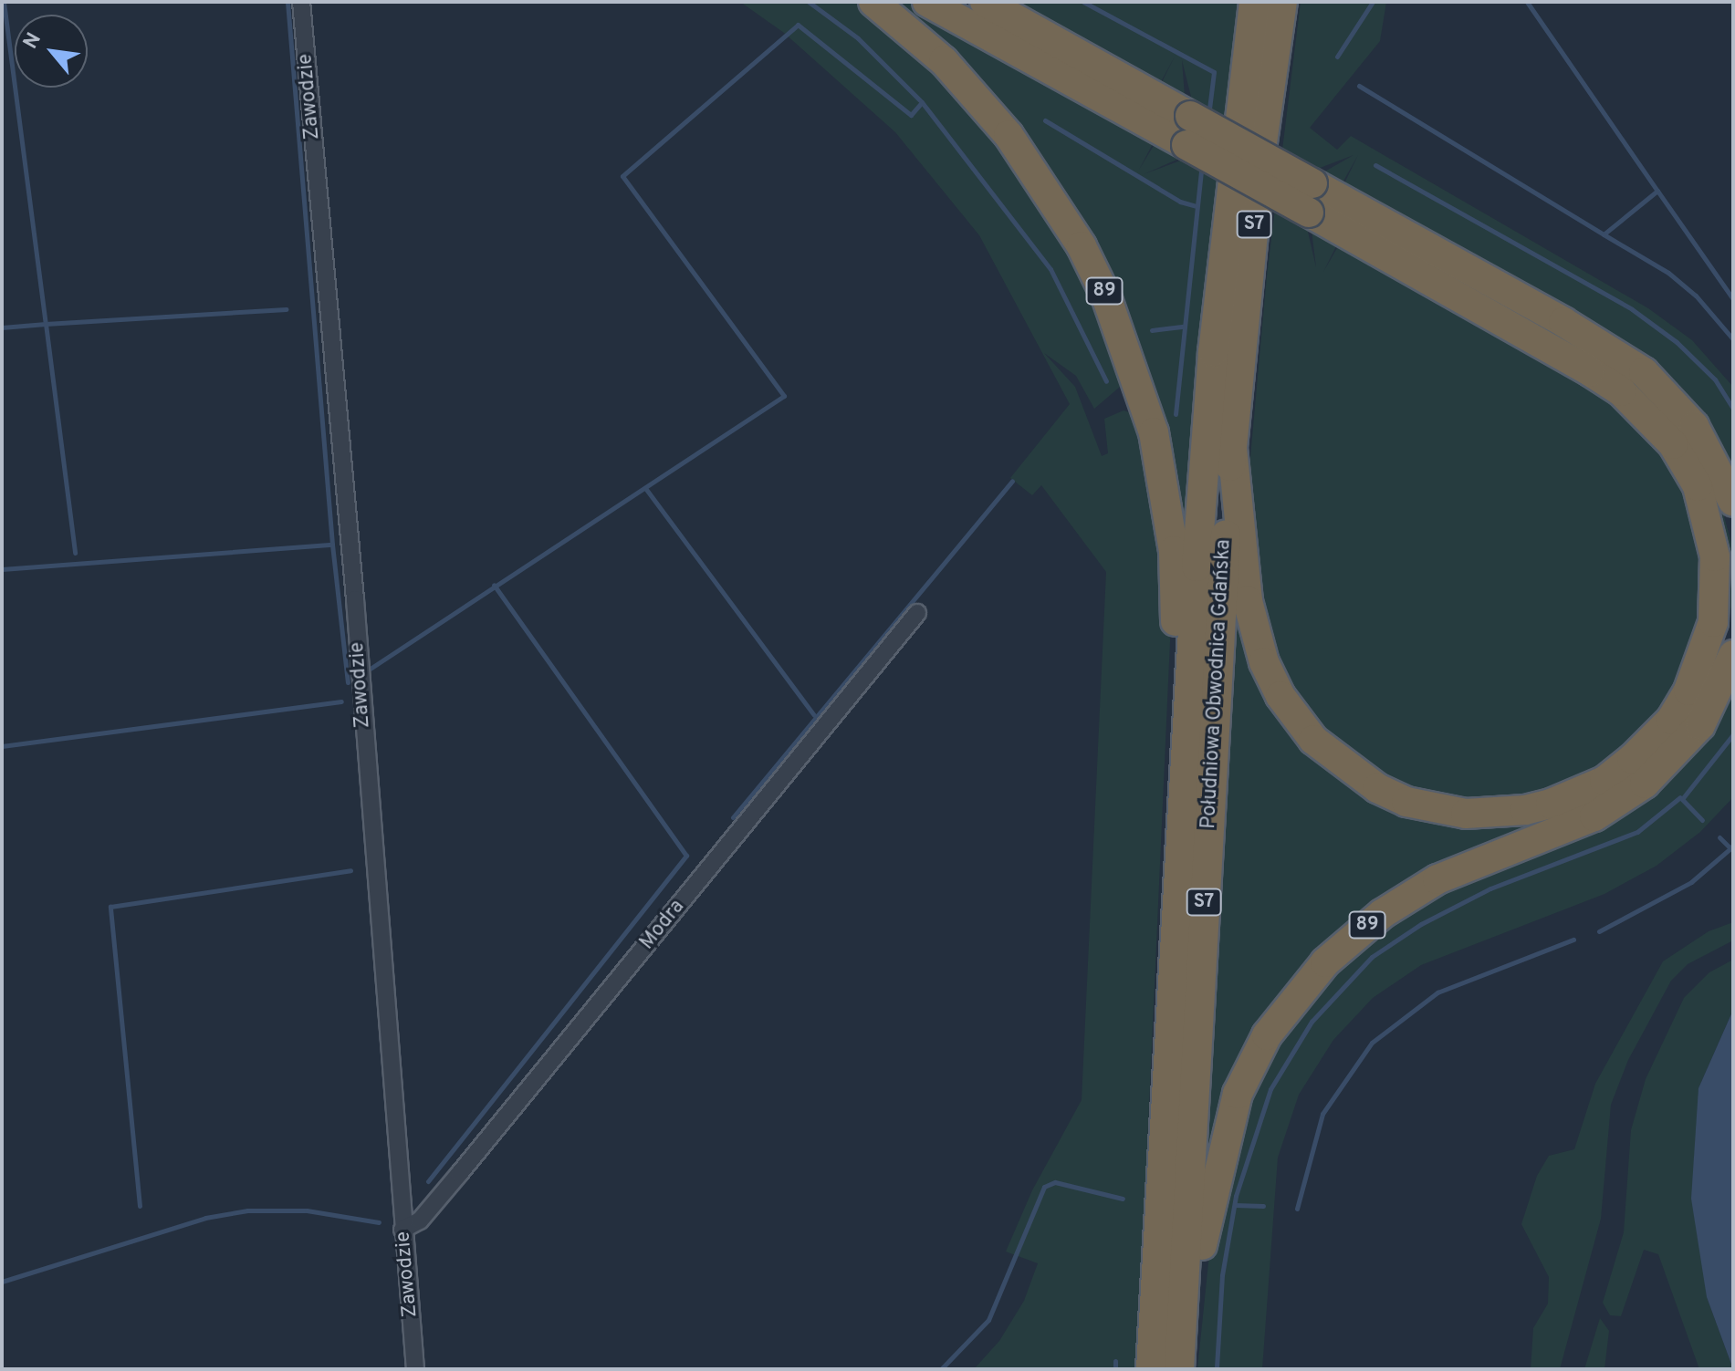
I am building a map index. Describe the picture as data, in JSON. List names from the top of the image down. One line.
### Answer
{"streets":{"highway":["S7","89","Południowa Obwodnica Gdańska"],"street":["Zawodzie","Modra"]},"crossings":[["Zawodzie","Modra"],["89","Południowa Obwodnica Gdańska"]],"north":"top left"}
